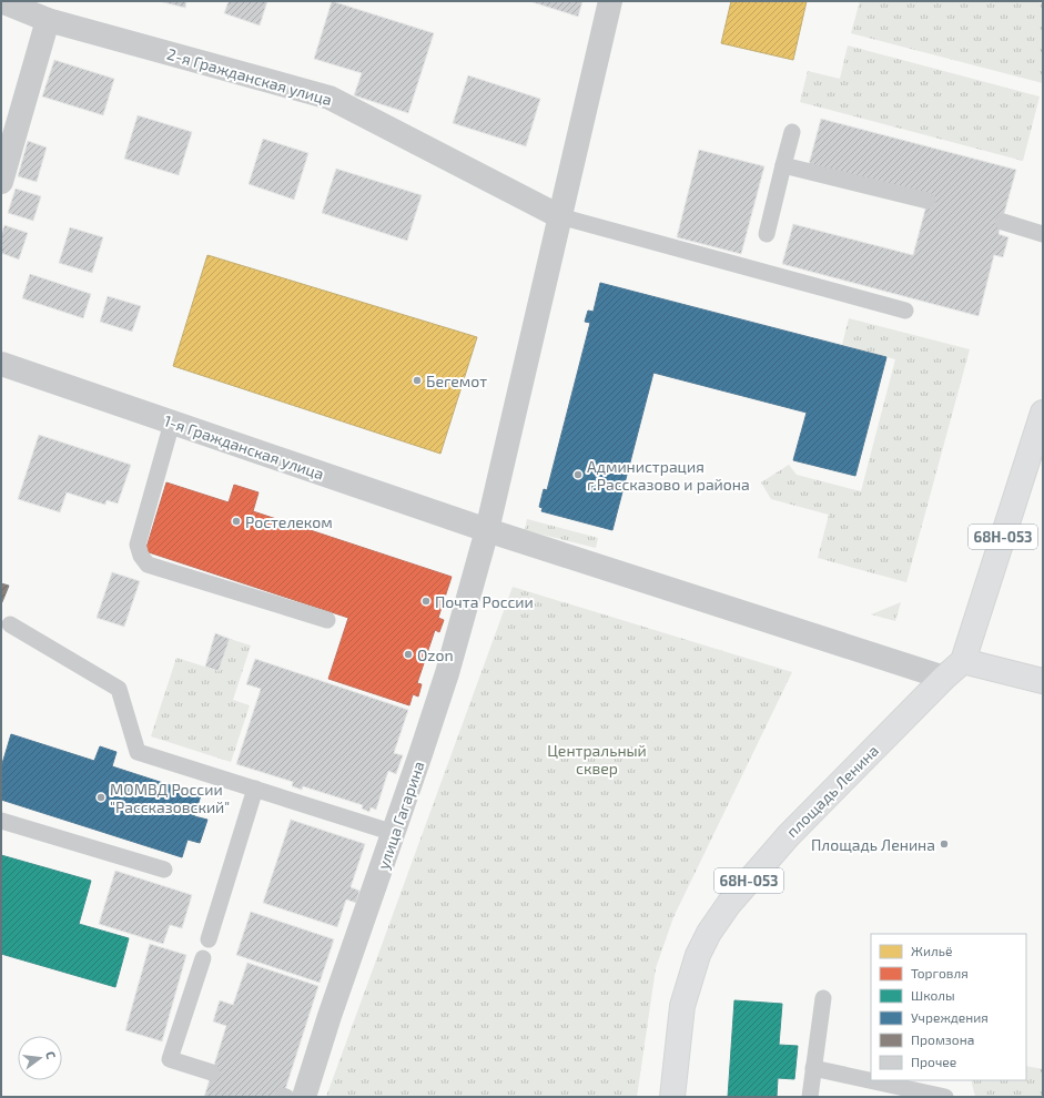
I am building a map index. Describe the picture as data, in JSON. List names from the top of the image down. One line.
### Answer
{"streets":{"main road":["68Н-053","площадь Ленина"],"street":["2-я Гражданская улица","1-я Гражданская улица","улица Гагарина"]},"crossings":[["2-я Гражданская улица","улица Гагарина"],["1-я Гражданская улица","площадь Ленина"],["1-я Гражданская улица","улица Гагарина"],["68Н-053","площадь Ленина"]],"parks":["Центральный сквер"],"places":["Бегемот","Администрация г.Рассказово и района","Ростелеком","Почта России","Ozon","МОМВД России \"Рассказовский\"","Площадь Ленина"],"legend":["Жильё","Торговля","Школы","Учреждения","Промзона","Прочее"],"north":"right"}
